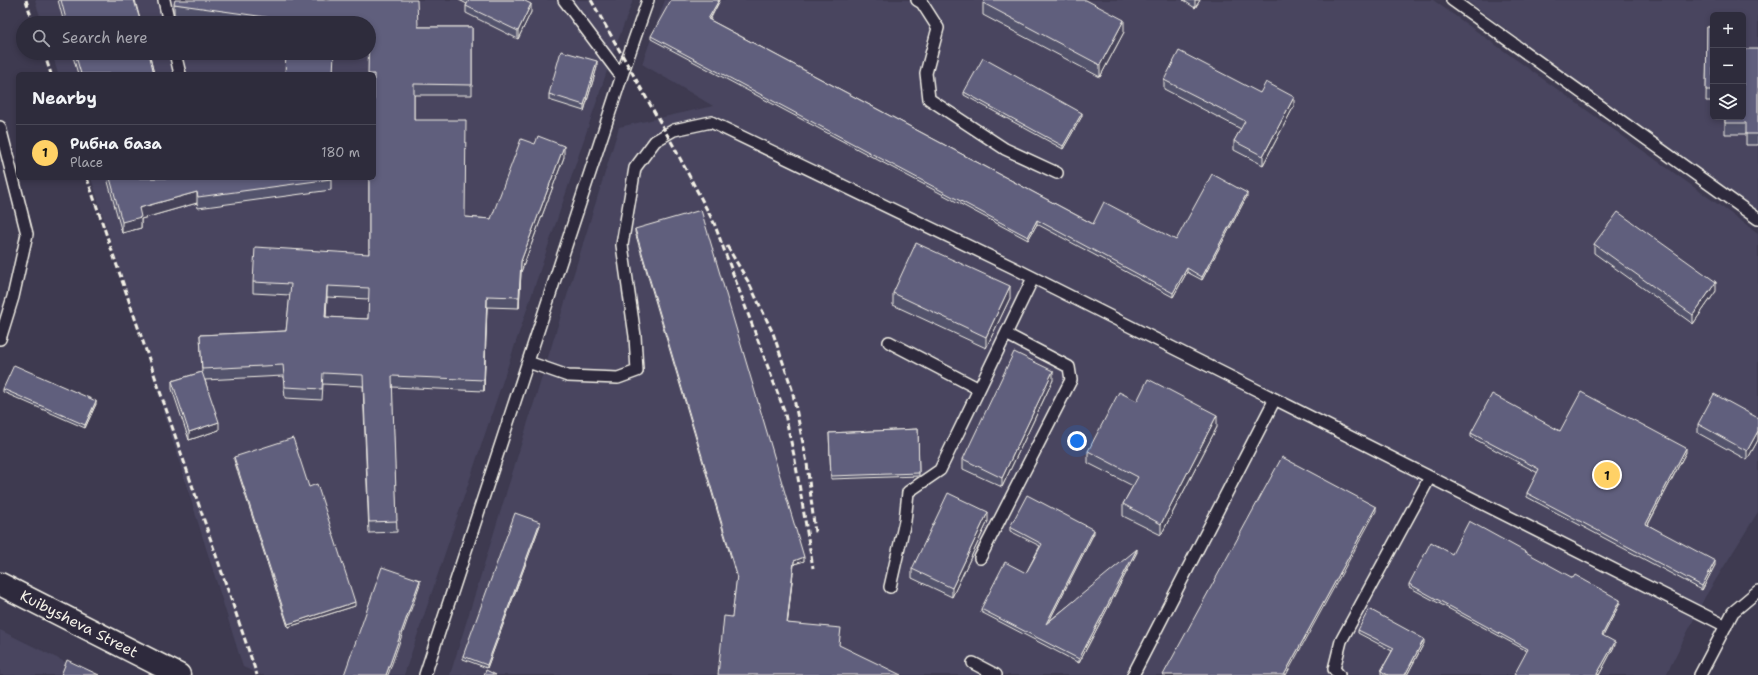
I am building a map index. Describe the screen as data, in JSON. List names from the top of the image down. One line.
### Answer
{"streets":{"main road":["Kuibysheva Street"]},"page":{"map_buttons":["+","−"],"search":"Search here","heading":"Nearby","list":[{"mark":"1","name":"Рибна база","note":"Place","value":"180 m"}],"pins":"1"}}
